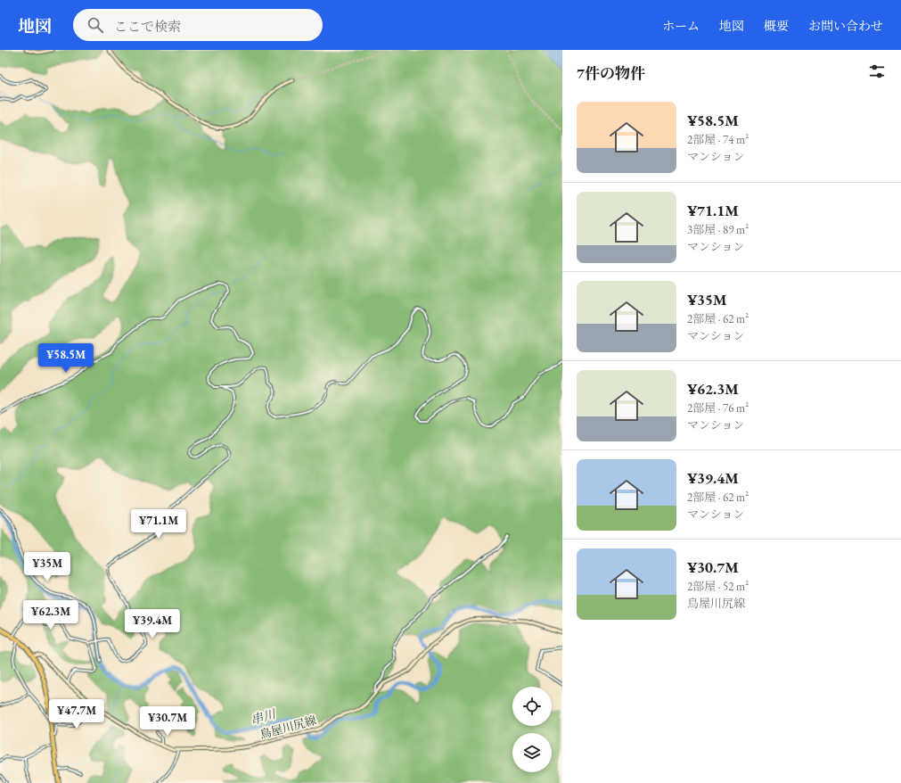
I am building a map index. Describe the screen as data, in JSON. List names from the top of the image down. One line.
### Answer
{"streets":{"main road":["鳥屋川尻線"]},"water":["串川"],"page":{"header":"地図","search":"ここで検索","nav":["ホーム","地図","概要","お問い合わせ"],"heading":"7件の物件","list":[{"name":"¥58.5M","note":"2部屋 · 74 m² · マンション"},{"name":"¥71.1M","note":"3部屋 · 89 m² · マンション"},{"name":"¥35M","note":"2部屋 · 62 m² · マンション"},{"name":"¥62.3M","note":"2部屋 · 76 m² · マンション"},{"name":"¥39.4M","note":"2部屋 · 62 m² · マンション"},{"name":"¥30.7M","note":"2部屋 · 52 m² · 鳥屋川尻線"}],"price":["¥58.5M","¥71.1M","¥35M","¥62.3M","¥39.4M","¥47.7M","¥30.7M"]}}
